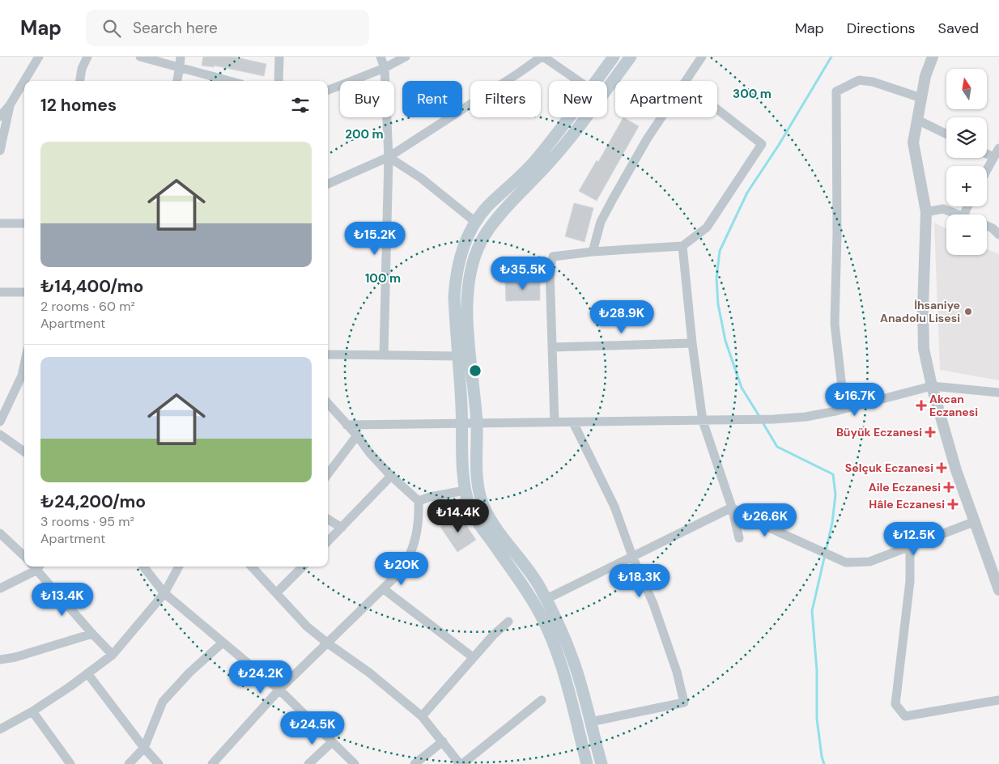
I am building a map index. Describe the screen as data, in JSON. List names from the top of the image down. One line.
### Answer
{"places":{"other":["İhsaniye Anadolu Lisesi"],"health":["Akcan Eczanesi","Büyük Eczanesi","Selçuk Eczanesi","Aile Eczanesi","Hâle Eczanesi"]},"north":"top","page":{"header":"Map","search":"Search here","nav":["Map","Directions","Saved"],"map_buttons":["+","−"],"chip":["Buy","Rent","Filters","New","Apartment"],"heading":"12 homes","list":[{"name":"₺14,400/mo","note":"2 rooms · 60 m² · Apartment"},{"name":"₺24,200/mo","note":"3 rooms · 95 m² · Apartment"}],"price":["₺15.2K","₺35.5K","₺28.9K","₺16.7K","₺14.4K","₺26.6K","₺12.5K","₺20K","₺18.3K","₺13.4K","₺24.2K","₺24.5K"]},"rings":["300 m","200 m","100 m"]}
